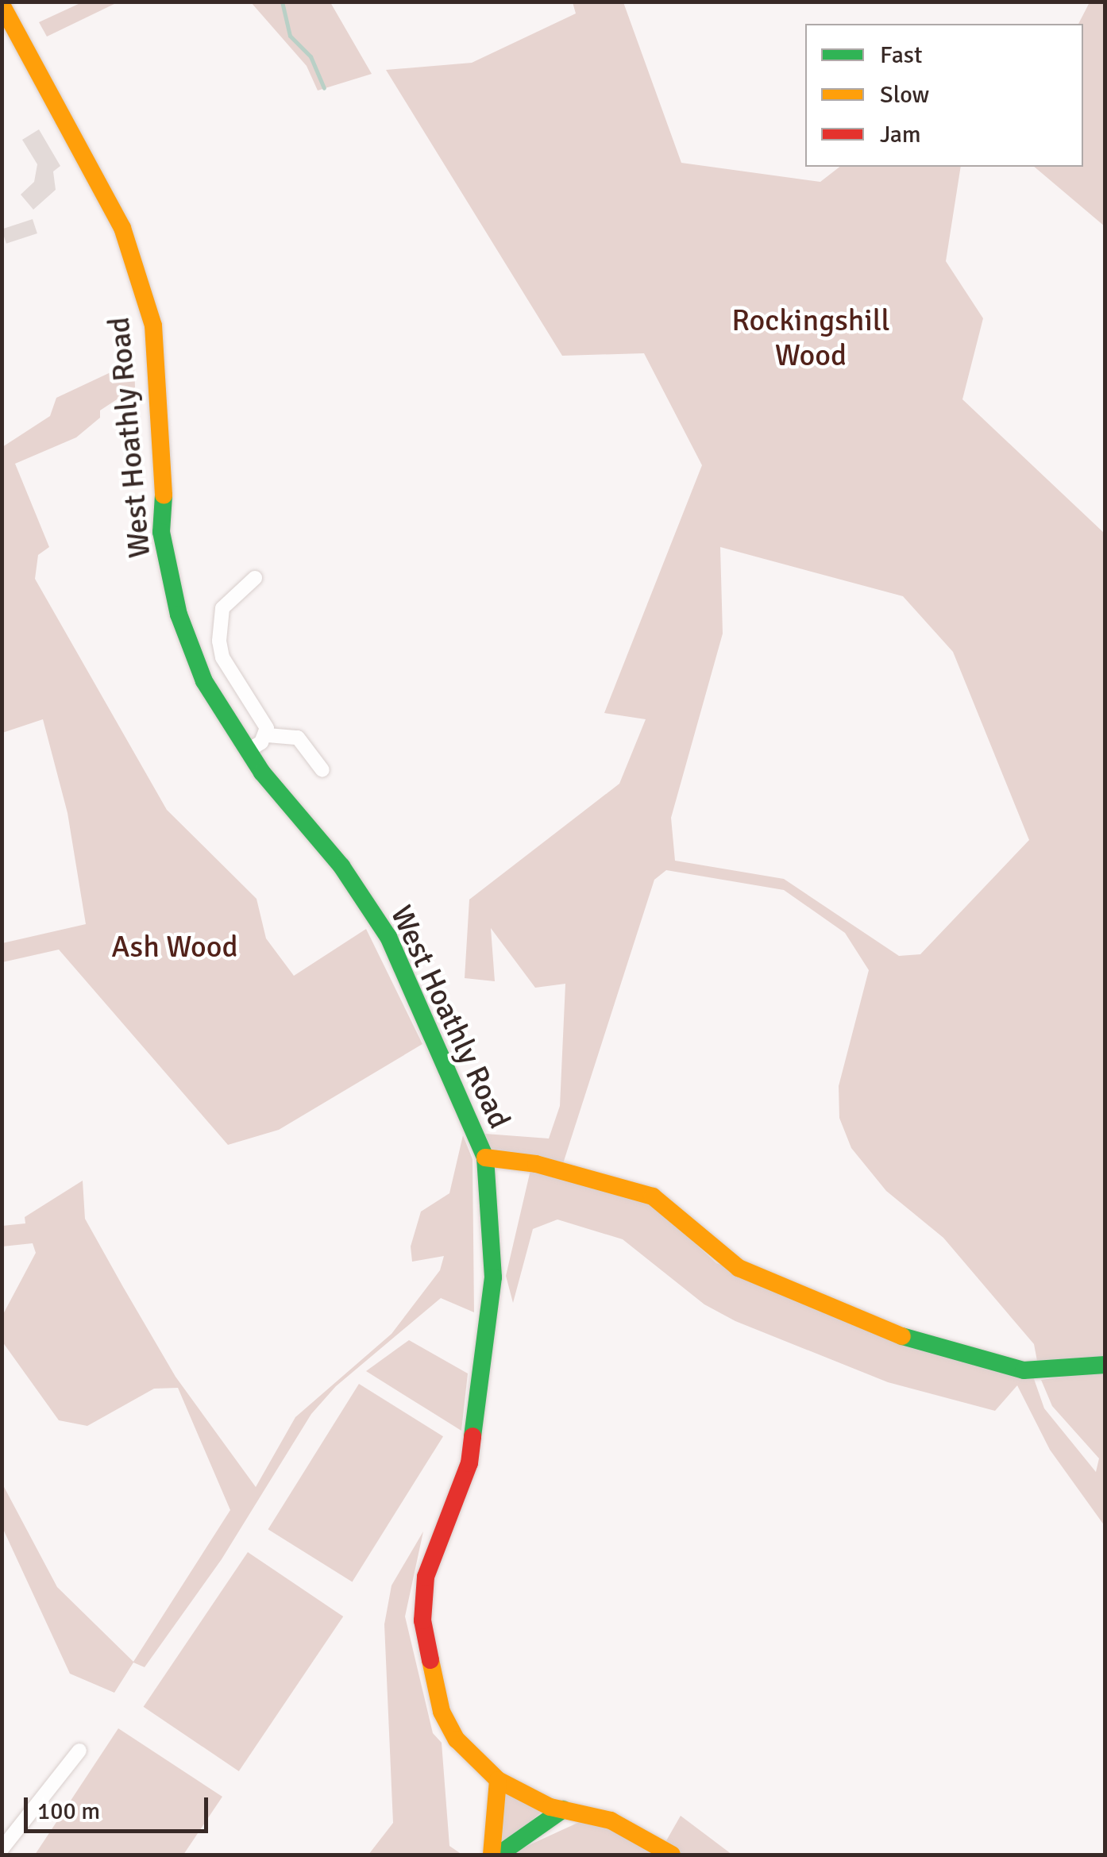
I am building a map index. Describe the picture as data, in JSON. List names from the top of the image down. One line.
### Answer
{"streets":{"street":["West Hoathly Road"]},"parks":["Rockingshill Wood","Ash Wood"],"legend":["Fast","Slow","Jam"],"scale_bar":"100 m"}
